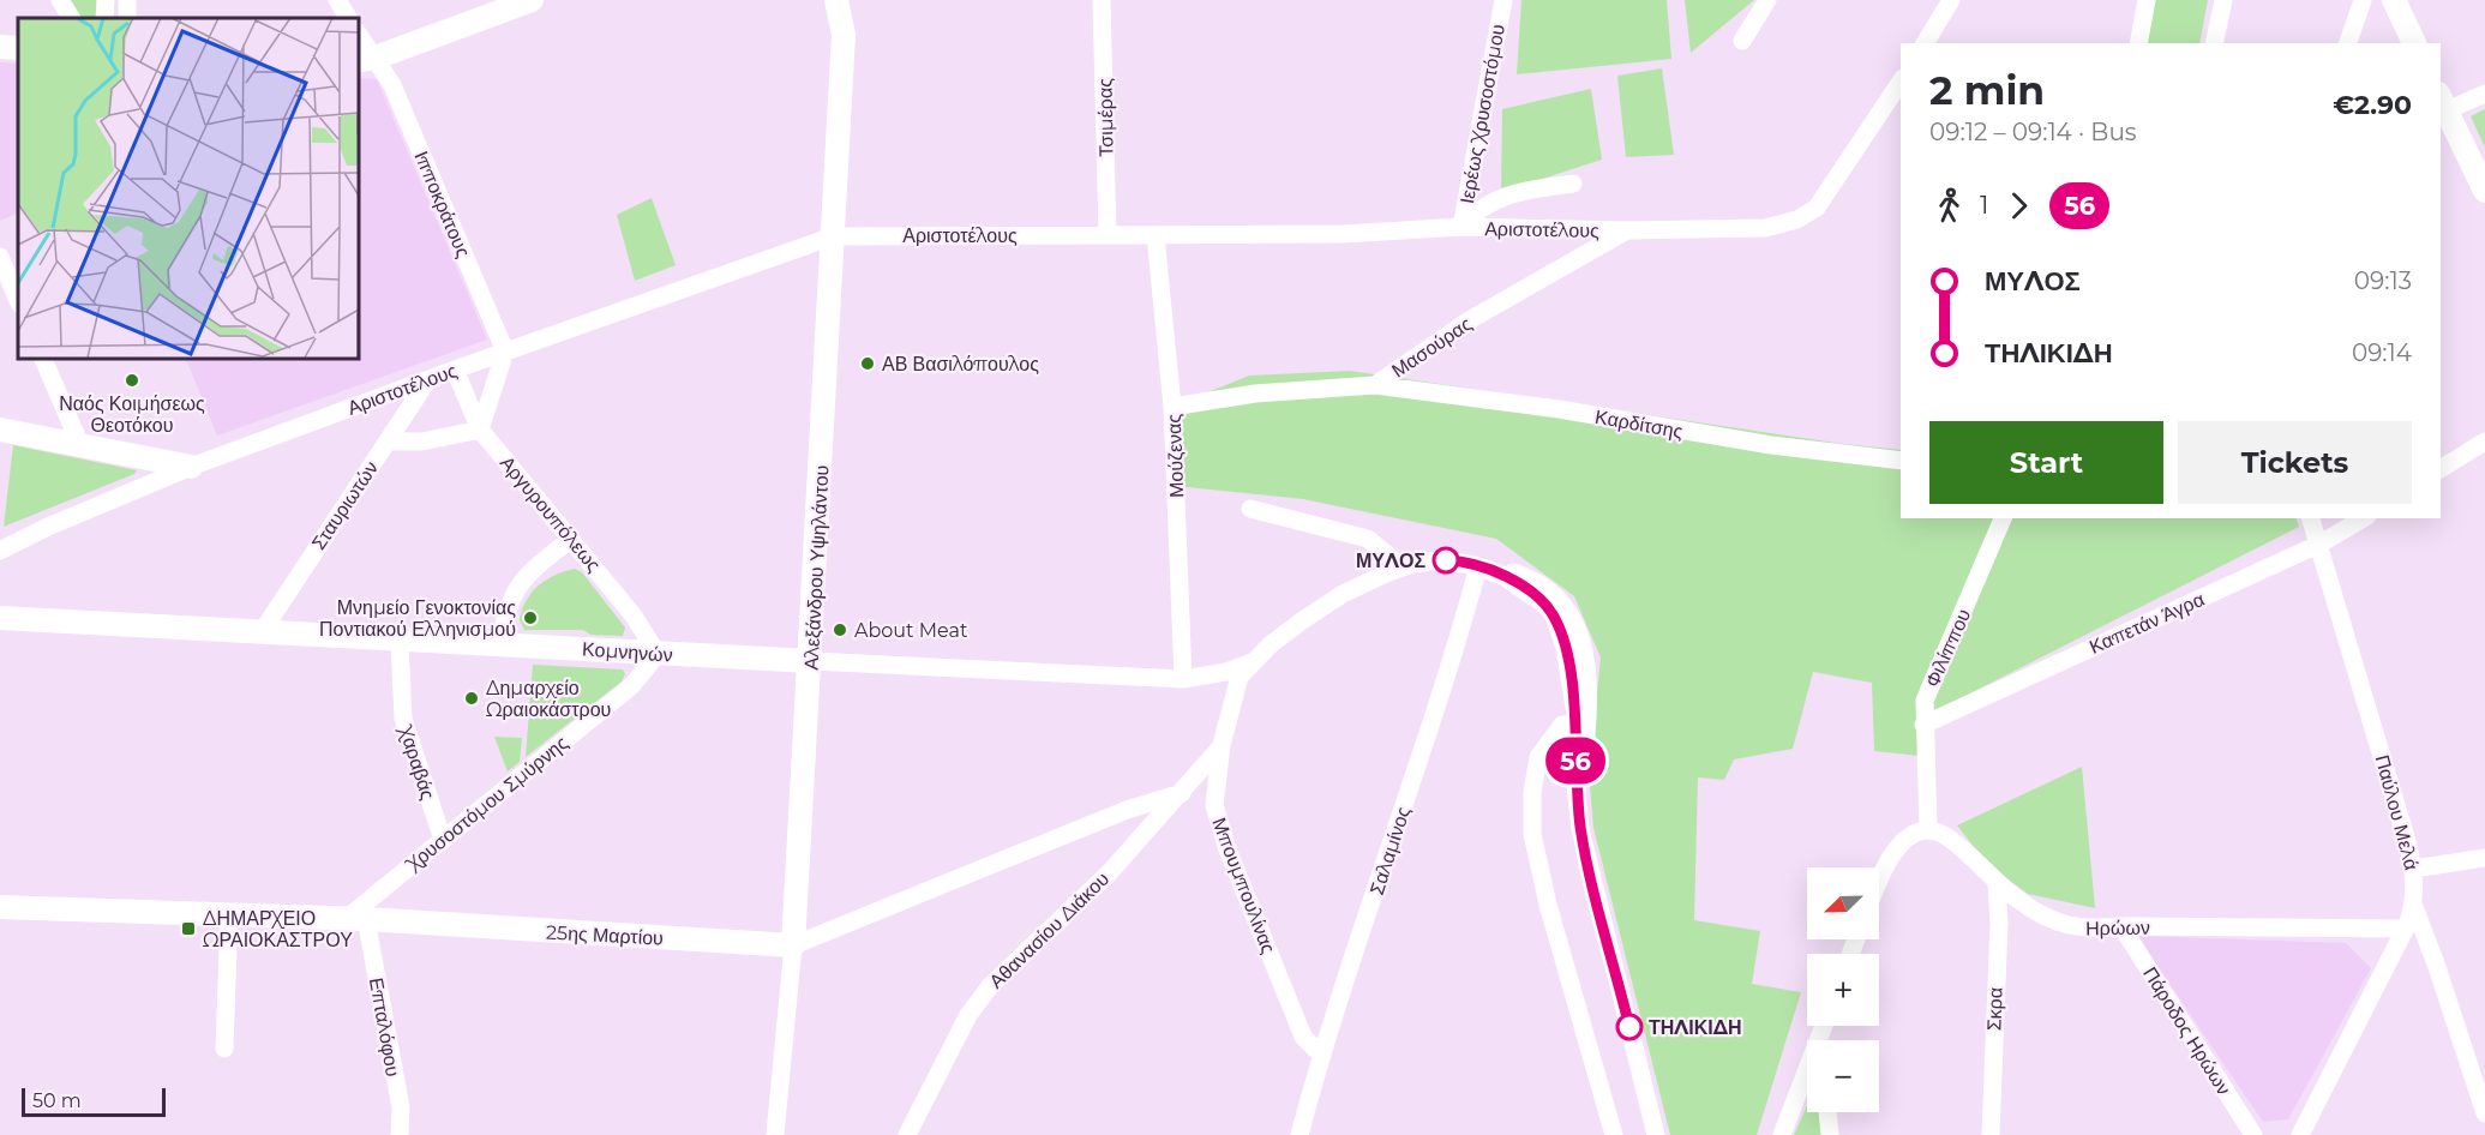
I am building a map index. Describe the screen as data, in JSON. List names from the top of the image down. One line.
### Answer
{"streets":{"street":["Ιερέως Χρυσοστόμου","Τσιμέρας","Ιπποκράτους","Αριστοτέλους","Μασούρας","Καρδίτσης","Μούζενας","Σταυριωτών","Αργυρουπόλεως","Αλεξάνδρου Υψηλάντου","Καπετάν Άγρα","Φιλίππου","Κομνηνών","Χαραβάς","Χρυσοστόμου Σμύρνης","Παύλου Μελά","Σαλαμίνος","Μπουμπουλίνας","Ηρώων","Αθανασίου Διάκου","25ης Μαρτίου","Σκρα","Επταλόφου","Πάροδος Ηρώων"]},"crossings":[["Ιερέως Χρυσοστόμου","Αριστοτέλους"],["Τσιμέρας","Αριστοτέλους"],["Ιπποκράτους","Αριστοτέλους"],["Αριστοτέλους","Μασούρας"],["Αριστοτέλους","Μούζενας"],["Αριστοτέλους","Σταυριωτών"],["Αριστοτέλους","Αργυρουπόλεως"],["Αριστοτέλους","Αλεξάνδρου Υψηλάντου"],["Μασούρας","Καρδίτσης"],["Μασούρας","Μούζενας"],["Μούζενας","Κομνηνών"],["Σταυριωτών","Κομνηνών"],["Αργυρουπόλεως","Κομνηνών"],["Αργυρουπόλεως","Χρυσοστόμου Σμύρνης"],["Αλεξάνδρου Υψηλάντου","Κομνηνών"],["Αλεξάνδρου Υψηλάντου","25ης Μαρτίου"],["Καπετάν Άγρα","Φιλίππου"],["Καπετάν Άγρα","Παύλου Μελά"],["Φιλίππου","Ηρώων"],["Κομνηνών","Χαραβάς"],["Κομνηνών","Χρυσοστόμου Σμύρνης"],["Κομνηνών","Μπουμπουλίνας"],["Χαραβάς","Χρυσοστόμου Σμύρνης"],["Χρυσοστόμου Σμύρνης","25ης Μαρτίου"],["Χρυσοστόμου Σμύρνης","Επταλόφου"],["Παύλου Μελά","Ηρώων"],["Σαλαμίνος","Μπουμπουλίνας"],["Μπουμπουλίνας","Αθανασίου Διάκου"],["Ηρώων","Σκρα"],["Ηρώων","Πάροδος Ηρώων"],["Αθανασίου Διάκου","25ης Μαρτίου"],["25ης Μαρτίου","Επταλόφου"]],"places":{"other":["ΑΒ Βασιλόπουλος","Ναός Κοιμήσεως Θεοτόκου","ΜΥΛΟΣ","Μνημείο Γενοκτονίας Ποντιακού Ελληνισμού","About Meat","Δημαρχείο Ωραιοκάστρου","ΤΗΛΙΚΙΔΗ"],"transit":["ΔΗΜΑΡΧΕΙΟ ΩΡΑΙΟΚΑΣΤΡΟΥ"]},"lines":["bus line 56"],"scale_bar":"50 m","north":"bottom left","page":{"on_map":"56","heading":["2 min","09:12 – 09:14 · Bus","€2.90"],"legs":["1","56"],"list":[{"name":"ΜΥΛΟΣ","value":"09:13"},{"name":"ΤΗΛΙΚΙΔΗ","value":"09:14"}],"buttons":["Start","Tickets"],"map_buttons":["+","−"],"scale":"50 m"}}
